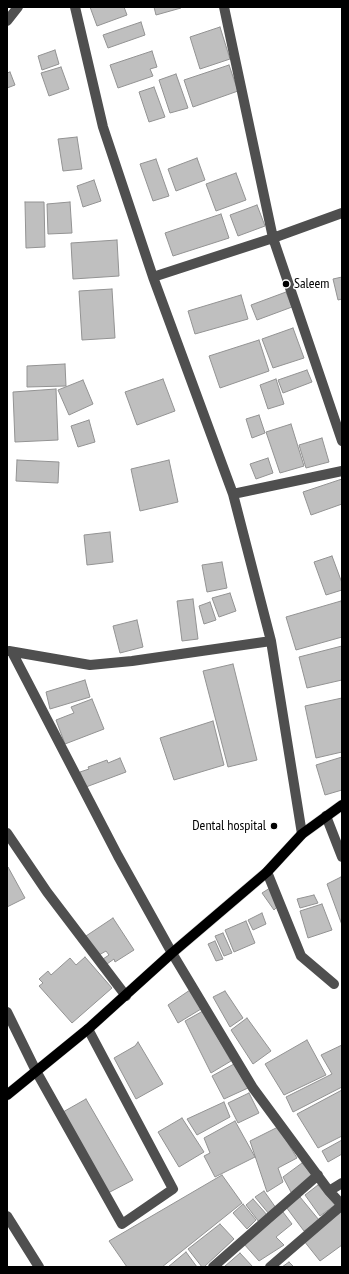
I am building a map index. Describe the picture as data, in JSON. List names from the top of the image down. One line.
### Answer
{"places":["Saleem","Dental hospital"]}
